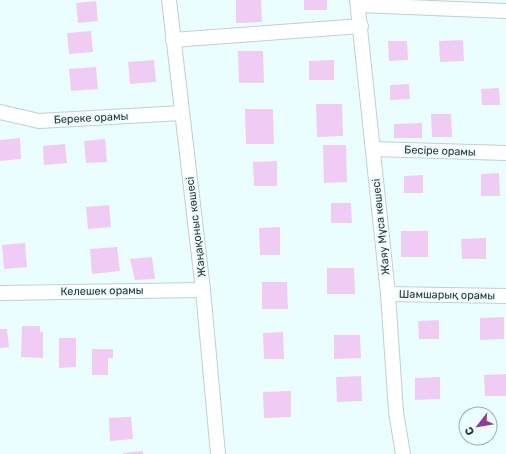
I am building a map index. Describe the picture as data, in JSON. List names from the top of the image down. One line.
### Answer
{"streets":{"street":["Береке орамы","Бесіре орамы","Жаңақоныс көшесі","Жаяу Мұса көшесі","Келешек орамы","Шамшарық орамы"]},"crossings":[["Береке орамы","Жаңақоныс көшесі"],["Бесіре орамы","Жаяу Мұса көшесі"],["Жаңақоныс көшесі","Келешек орамы"],["Жаяу Мұса көшесі","Шамшарық орамы"]],"north":"bottom left"}
